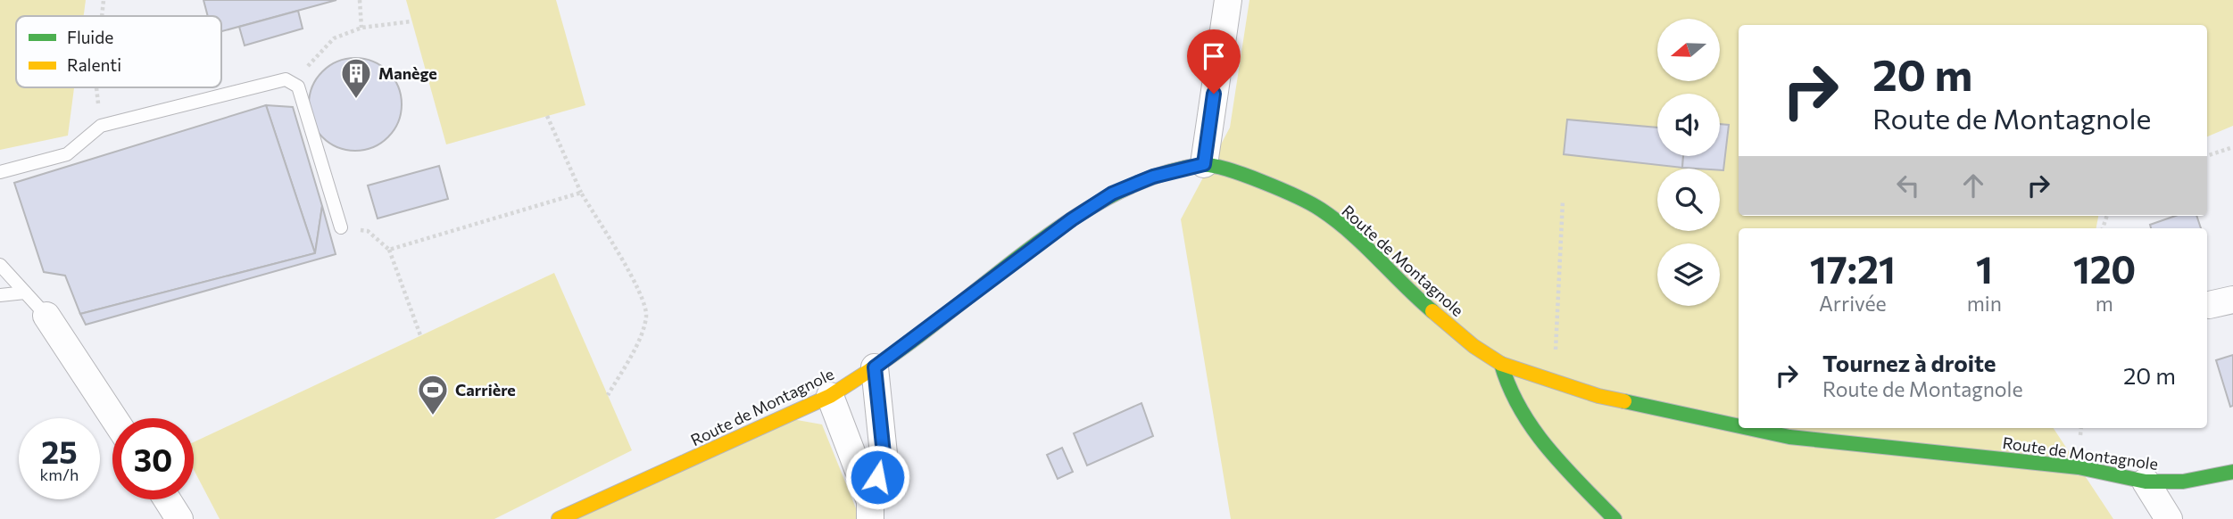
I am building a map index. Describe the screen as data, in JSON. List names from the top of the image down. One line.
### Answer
{"streets":{"street":["Route de Montagnole"]},"places":{"building":["Manège"],"sports":["Carrière"]},"legend":["Fluide","Ralenti"],"north":"left","page":{"turn":["20 m","Route de Montagnole"],"eta":["17:21","Arrivée","1","min","120","m"],"list":[{"name":"Tournez à droite","note":"Route de Montagnole","value":"20 m"}],"speed":"25 km/h","limit":"30"}}
